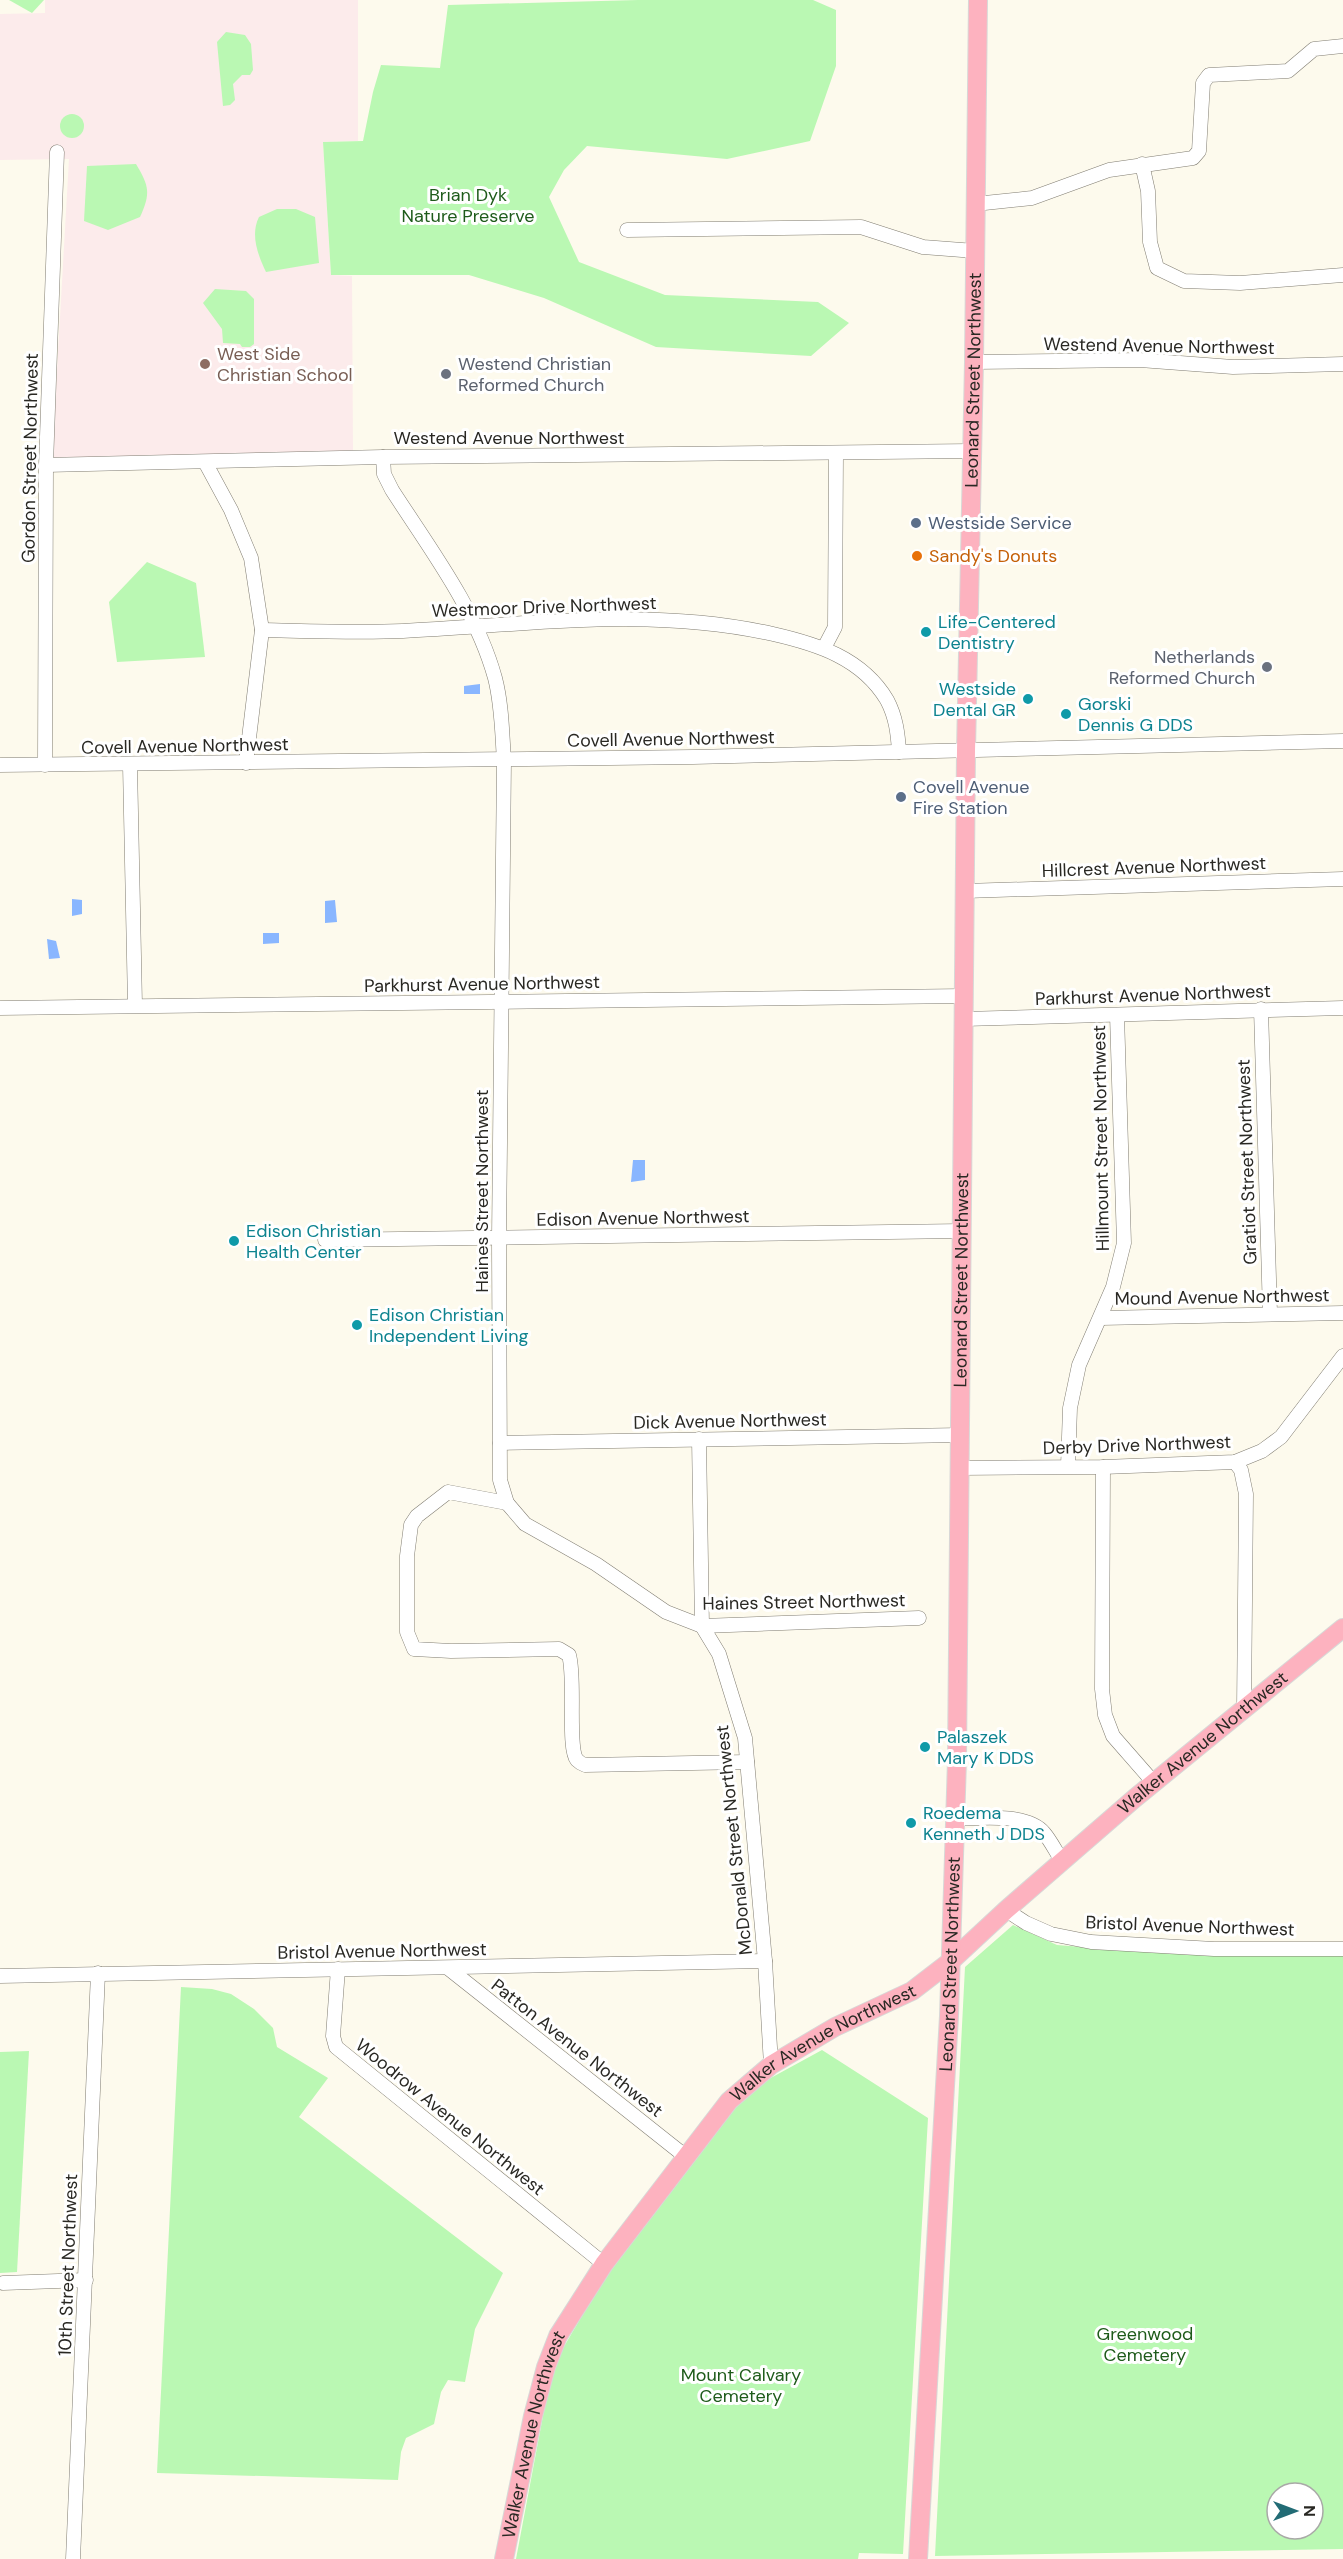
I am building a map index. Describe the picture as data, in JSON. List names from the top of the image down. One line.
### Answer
{"streets":{"main road":["Leonard Street Northwest","Walker Avenue Northwest"],"street":["Westend Avenue Northwest","Gordon Street Northwest","Westmoor Drive Northwest","Covell Avenue Northwest","Hillcrest Avenue Northwest","Parkhurst Avenue Northwest","Hillmount Street Northwest","Gratiot Street Northwest","Haines Street Northwest","Edison Avenue Northwest","Mound Avenue Northwest","Dick Avenue Northwest","Derby Drive Northwest","McDonald Street Northwest","Bristol Avenue Northwest","Patton Avenue Northwest","Woodrow Avenue Northwest","10th Street Northwest"]},"crossings":[["Westend Avenue Northwest","Leonard Street Northwest"],["Westend Avenue Northwest","Gordon Street Northwest"],["Westend Avenue Northwest","Haines Street Northwest"],["Leonard Street Northwest","Covell Avenue Northwest"],["Leonard Street Northwest","Hillcrest Avenue Northwest"],["Leonard Street Northwest","Parkhurst Avenue Northwest"],["Leonard Street Northwest","Edison Avenue Northwest"],["Leonard Street Northwest","Dick Avenue Northwest"],["Leonard Street Northwest","Derby Drive Northwest"],["Leonard Street Northwest","Walker Avenue Northwest"],["Gordon Street Northwest","Covell Avenue Northwest"],["Westmoor Drive Northwest","Covell Avenue Northwest"],["Westmoor Drive Northwest","Haines Street Northwest"],["Covell Avenue Northwest","Haines Street Northwest"],["Parkhurst Avenue Northwest","Hillmount Street Northwest"],["Parkhurst Avenue Northwest","Gratiot Street Northwest"],["Parkhurst Avenue Northwest","Haines Street Northwest"],["Hillmount Street Northwest","Mound Avenue Northwest"],["Hillmount Street Northwest","Derby Drive Northwest"],["Gratiot Street Northwest","Mound Avenue Northwest"],["Haines Street Northwest","Edison Avenue Northwest"],["Haines Street Northwest","Dick Avenue Northwest"],["Haines Street Northwest","McDonald Street Northwest"],["Walker Avenue Northwest","McDonald Street Northwest"],["Walker Avenue Northwest","Bristol Avenue Northwest"],["Walker Avenue Northwest","Patton Avenue Northwest"],["Walker Avenue Northwest","Woodrow Avenue Northwest"],["McDonald Street Northwest","Bristol Avenue Northwest"],["Bristol Avenue Northwest","Patton Avenue Northwest"],["Bristol Avenue Northwest","Woodrow Avenue Northwest"],["Bristol Avenue Northwest","10th Street Northwest"]],"parks":["Brian Dyk Nature Preserve","Greenwood Cemetery","Mount Calvary Cemetery"],"places":["West Side Christian School","Westend Christian Reformed Church","Westside Service","Sandy's Donuts","Life-Centered Dentistry","Netherlands Reformed Church","Westside Dental GR","Gorski Dennis G DDS","Covell Avenue Fire Station","Edison Christian Health Center","Edison Christian Independent Living","Palaszek Mary K DDS","Roedema Kenneth J DDS"],"north":"right"}
